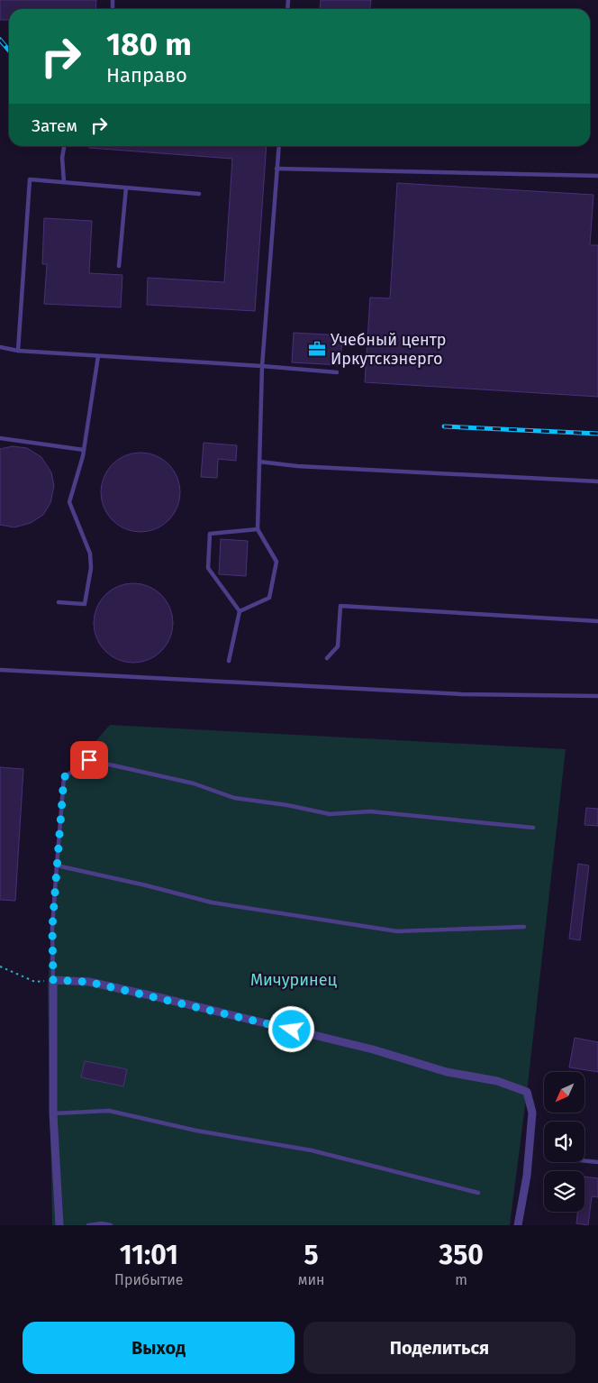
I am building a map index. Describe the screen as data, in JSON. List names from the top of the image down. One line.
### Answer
{"parks":["Мичуринец"],"places":{"office":["Учебный центр Иркутскэнерго"]},"north":"bottom left","page":{"turn":["180 m","Направо"],"then":"Затем","eta":["11:01","Прибытие","5","мин","350","m"],"buttons":["Выход","Поделиться"]}}
